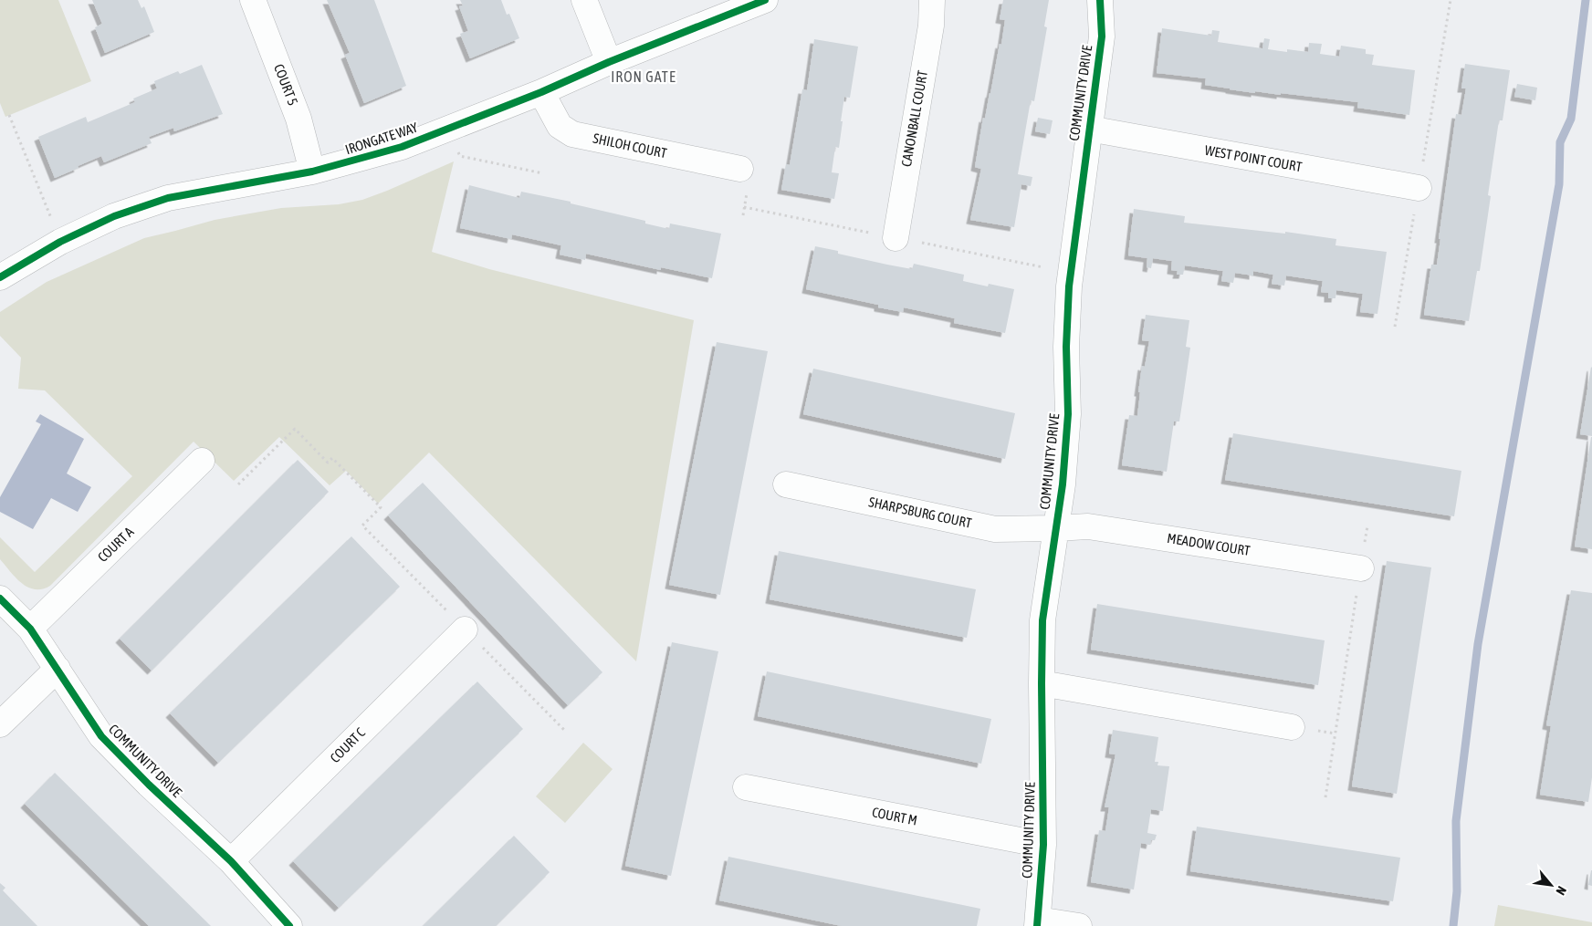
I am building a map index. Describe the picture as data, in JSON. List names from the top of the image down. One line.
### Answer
{"streets":{"street":["COURT 5","COMMUNITY DRIVE","CANONBALL COURT","IRONGATE WAY","SHILOH COURT","WEST POINT COURT","SHARPSBURG COURT","COURT A","MEADOW COURT","COURT C","COURT M"]},"crossings":[["COURT 5","IRONGATE WAY"],["COMMUNITY DRIVE","WEST POINT COURT"],["COMMUNITY DRIVE","SHARPSBURG COURT"],["COMMUNITY DRIVE","COURT A"],["COMMUNITY DRIVE","MEADOW COURT"],["COMMUNITY DRIVE","COURT C"],["COMMUNITY DRIVE","COURT M"],["IRONGATE WAY","SHILOH COURT"],["SHARPSBURG COURT","MEADOW COURT"]],"districts":["IRON GATE"],"north":"bottom right"}
